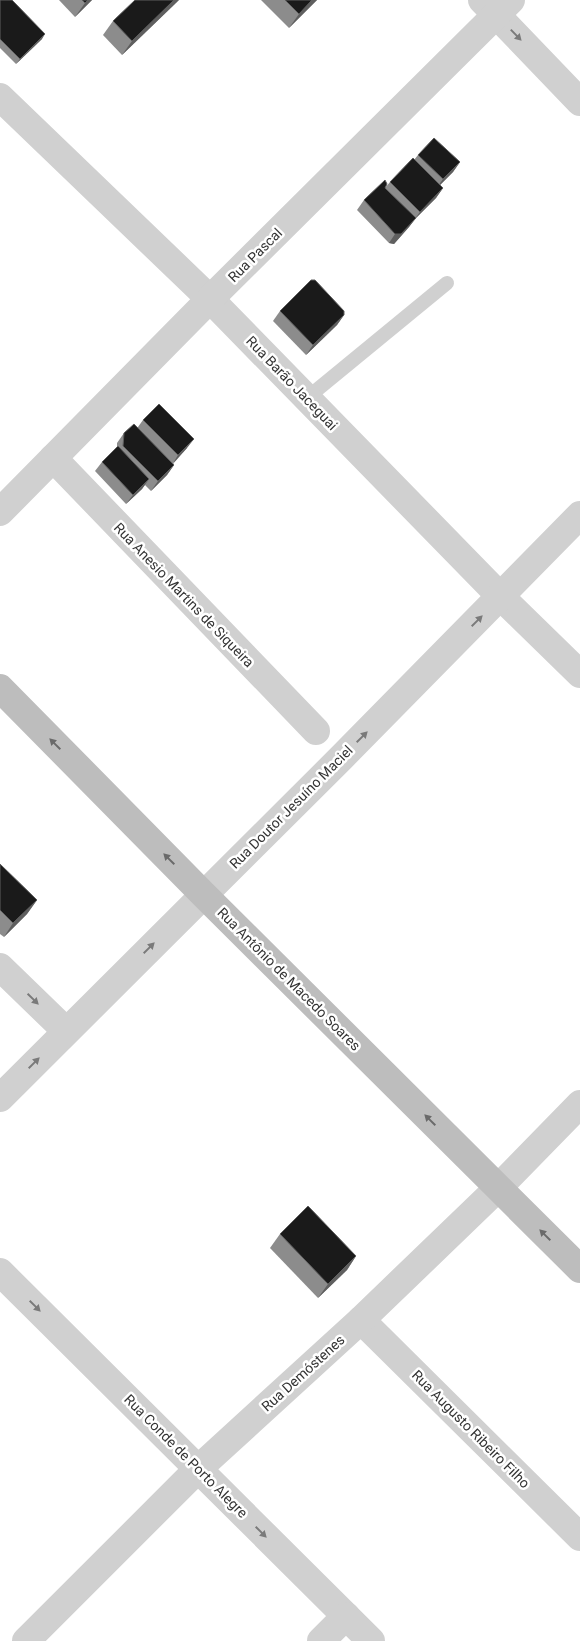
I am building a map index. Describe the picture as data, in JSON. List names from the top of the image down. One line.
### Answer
{"streets":{"main road":["Rua Antônio de Macedo Soares"],"street":["Rua Pascal","Rua Barão Jaceguai","Rua Anesio Martins de Siqueira","Rua Doutor Jesuíno Maciel","Rua Demóstenes","Rua Augusto Ribeiro Filho","Rua Conde de Porto Alegre"]},"crossings":[["Rua Pascal","Rua Barão Jaceguai"],["Rua Pascal","Rua Anesio Martins de Siqueira"],["Rua Barão Jaceguai","Rua Doutor Jesuíno Maciel"],["Rua Doutor Jesuíno Maciel","Rua Antônio de Macedo Soares"],["Rua Antônio de Macedo Soares","Rua Demóstenes"],["Rua Demóstenes","Rua Augusto Ribeiro Filho"],["Rua Demóstenes","Rua Conde de Porto Alegre"]],"one_way":["Rua Doutor Jesuíno Maciel","Rua Antônio de Macedo Soares","Rua Conde de Porto Alegre"]}
